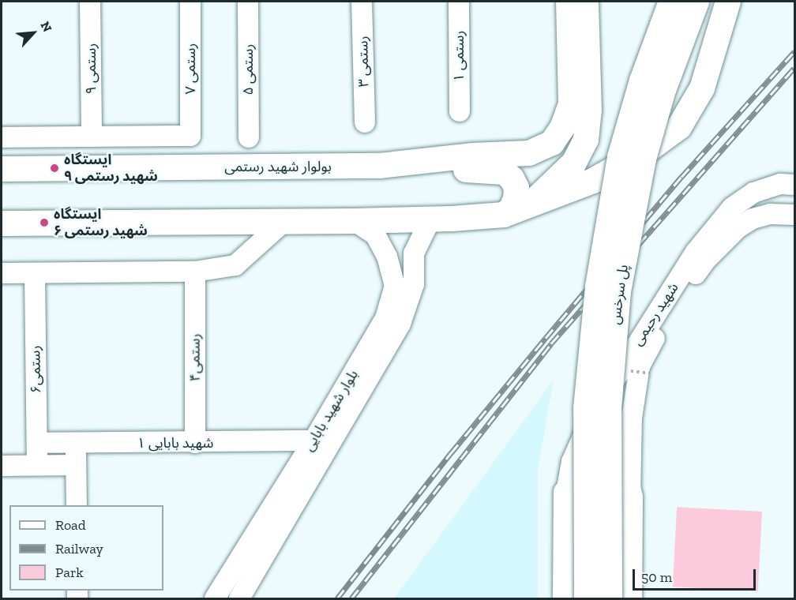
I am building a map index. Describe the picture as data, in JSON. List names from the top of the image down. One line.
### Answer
{"streets":{"main road":["بولوار شهید رستمی","پل سرخس"],"street":["رستمی ۱","رستمی ۳","رستمی ۹","رستمی ۷","رستمی ۵","شهید رحیمی","رستمی۴","رستمی۶","بلوار شهید بابایی","شهید بابایی ۱"]},"crossings":[["رستمی ۹","رستمی ۷"],["رستمی۴","شهید بابایی ۱"],["رستمی۶","شهید بابایی ۱"],["بلوار شهید بابایی","شهید بابایی ۱"]],"places":["ایستگاه شهید رستمی ۹","ایستگاه شهید رستمی ۶"],"legend":["Road","Railway","Park"],"scale_bar":"50 m","north":"top right"}
